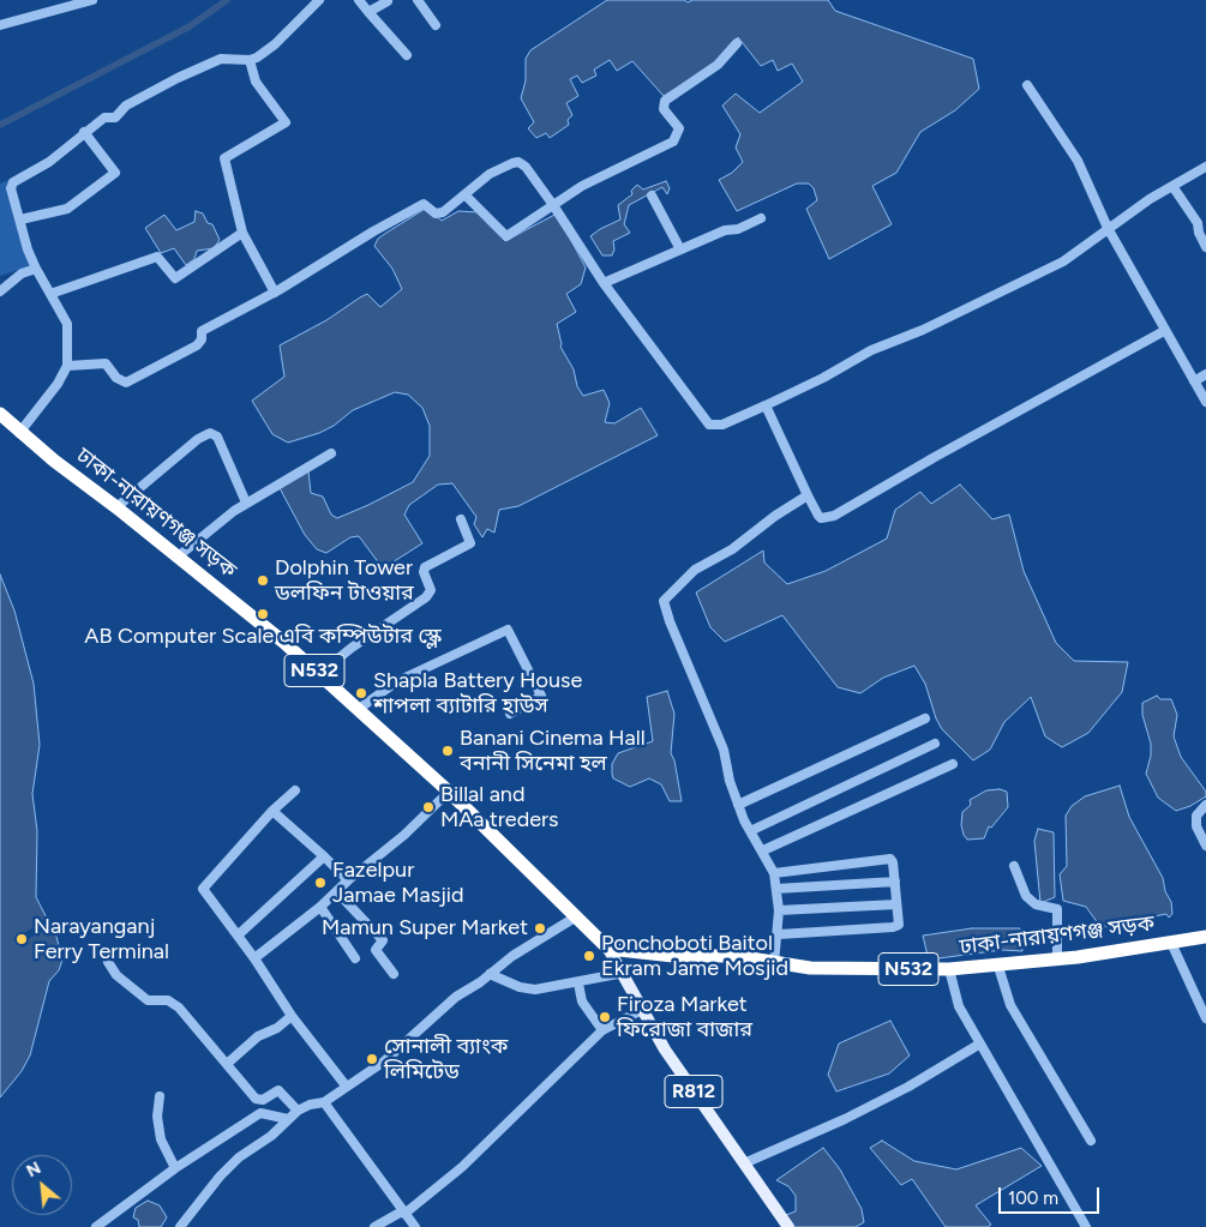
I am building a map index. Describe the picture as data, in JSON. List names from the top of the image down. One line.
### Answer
{"streets":{"highway":["ঢাকা-নারায়ণগঞ্জ সড়ক","N532"],"main road":["R812"]},"crossings":[["ঢাকা-নারায়ণগঞ্জ সড়ক","R812"]],"places":["Dolphin Tower ডলফিন টাওয়ার","AB Computer Scale এবি কম্পিউটার স্কেল","Shapla Battery House শাপলা ব্যাটারি হাউস","Banani Cinema Hall বনানী সিনেমা হল","Billal and MAa treders","Fazelpur Jamae Masjid","Mamun Super Market","Narayanganj Ferry Terminal","Ponchoboti Baitol Ekram Jame Mosjid","Firoza Market ফিরোজা বাজার","সোনালী ব্যাংক লিমিটেড"],"scale_bar":"100 m","north":"top left"}
